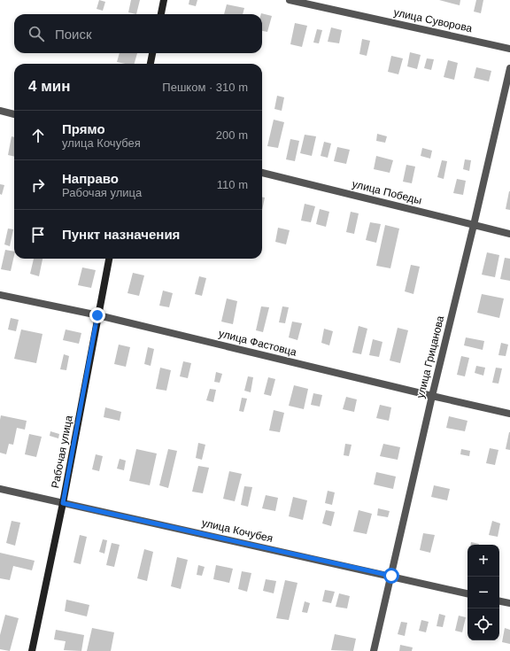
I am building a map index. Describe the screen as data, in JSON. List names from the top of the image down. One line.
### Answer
{"streets":{"street":["улица Суворова","улица Победы","улица Фастовца","улица Грицанова","Рабочая улица","улица Кочубея"]},"crossings":[["улица Победы","улица Грицанова"],["улица Фастовца","улица Грицанова"],["улица Фастовца","Рабочая улица"],["улица Грицанова","улица Кочубея"],["Рабочая улица","улица Кочубея"]],"page":{"search":"Поиск","heading":["4 мин","Пешком · 310 m"],"list":[["Прямо","улица Кочубея","200 m"],["Направо","Рабочая улица","110 m"],"Пункт назначения"],"map_buttons":["+","−"]}}
